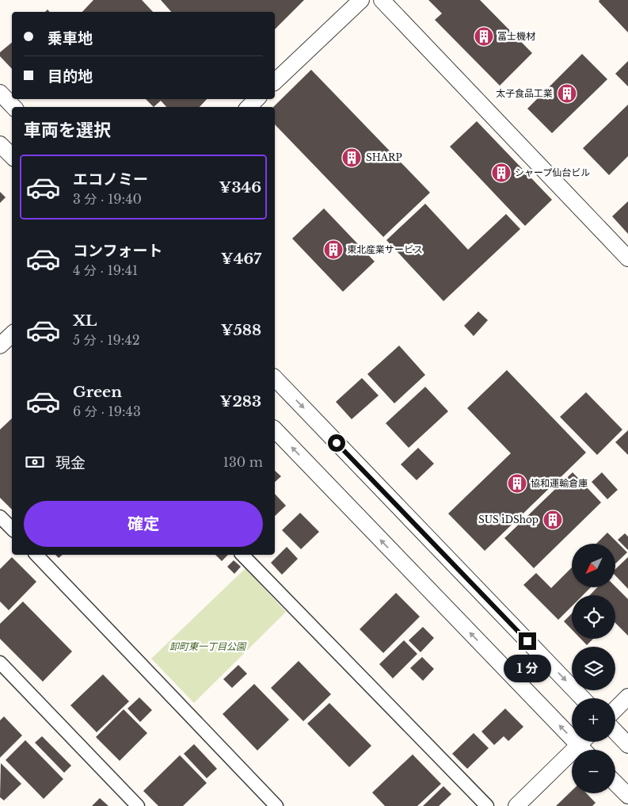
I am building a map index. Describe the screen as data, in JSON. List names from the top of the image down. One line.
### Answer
{"parks":["卸町東一丁目公園"],"places":{"building":["冨士機材","太子食品工業","SHARP","シャープ仙台ビル","東北産業サービス","協和運輸倉庫","SUS iDShop"]},"north":"bottom left","page":{"banner":["乗車地","目的地"],"heading":"車両を選択","list":[{"name":"エコノミー","note":"3 分 · 19:40","value":"¥346"},{"name":"コンフォート","note":"4 分 · 19:41","value":"¥467"},{"name":"XL","note":"5 分 · 19:42","value":"¥588"},{"name":"Green","note":"6 分 · 19:43","value":"¥283"}],"pay":["現金","130 m"],"buttons":"確定","map_buttons":["+","−"],"bubble":"1 分"}}
